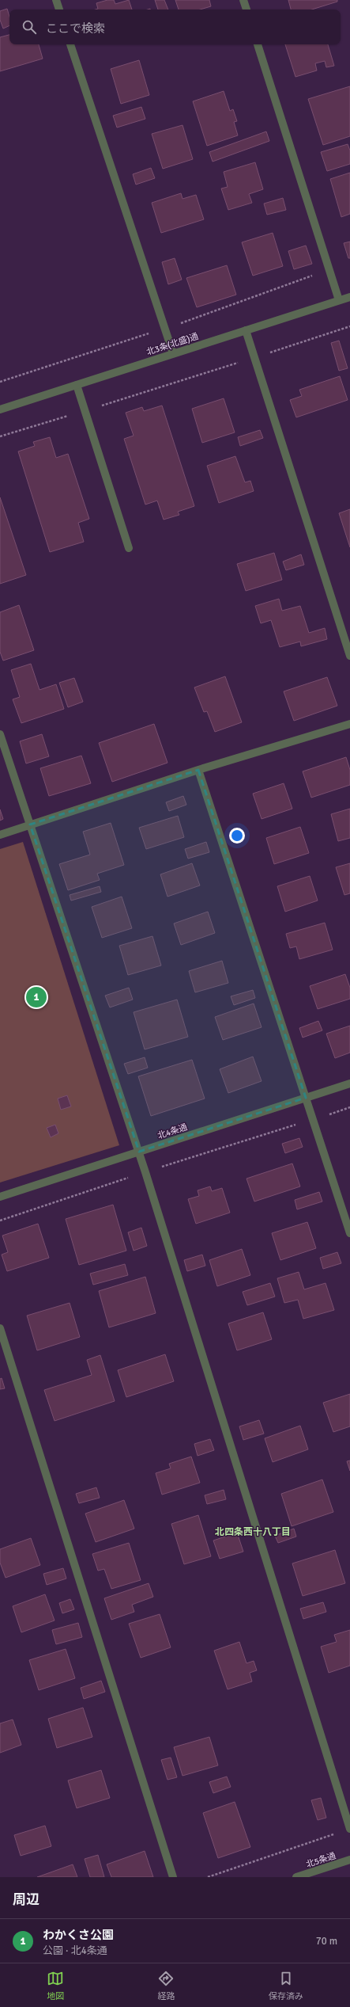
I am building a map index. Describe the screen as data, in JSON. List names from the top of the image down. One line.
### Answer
{"streets":{"street":["北3条(北盛)通","北4条通","北5条通"]},"districts":["北四条西十八丁目"],"page":{"search":"ここで検索","pins":"1","heading":"周辺","list":[{"mark":"1","name":"わかくさ公園","note":"公園 · 北4条通","value":"70 m"}],"nav":["地図","経路","保存済み"]}}
